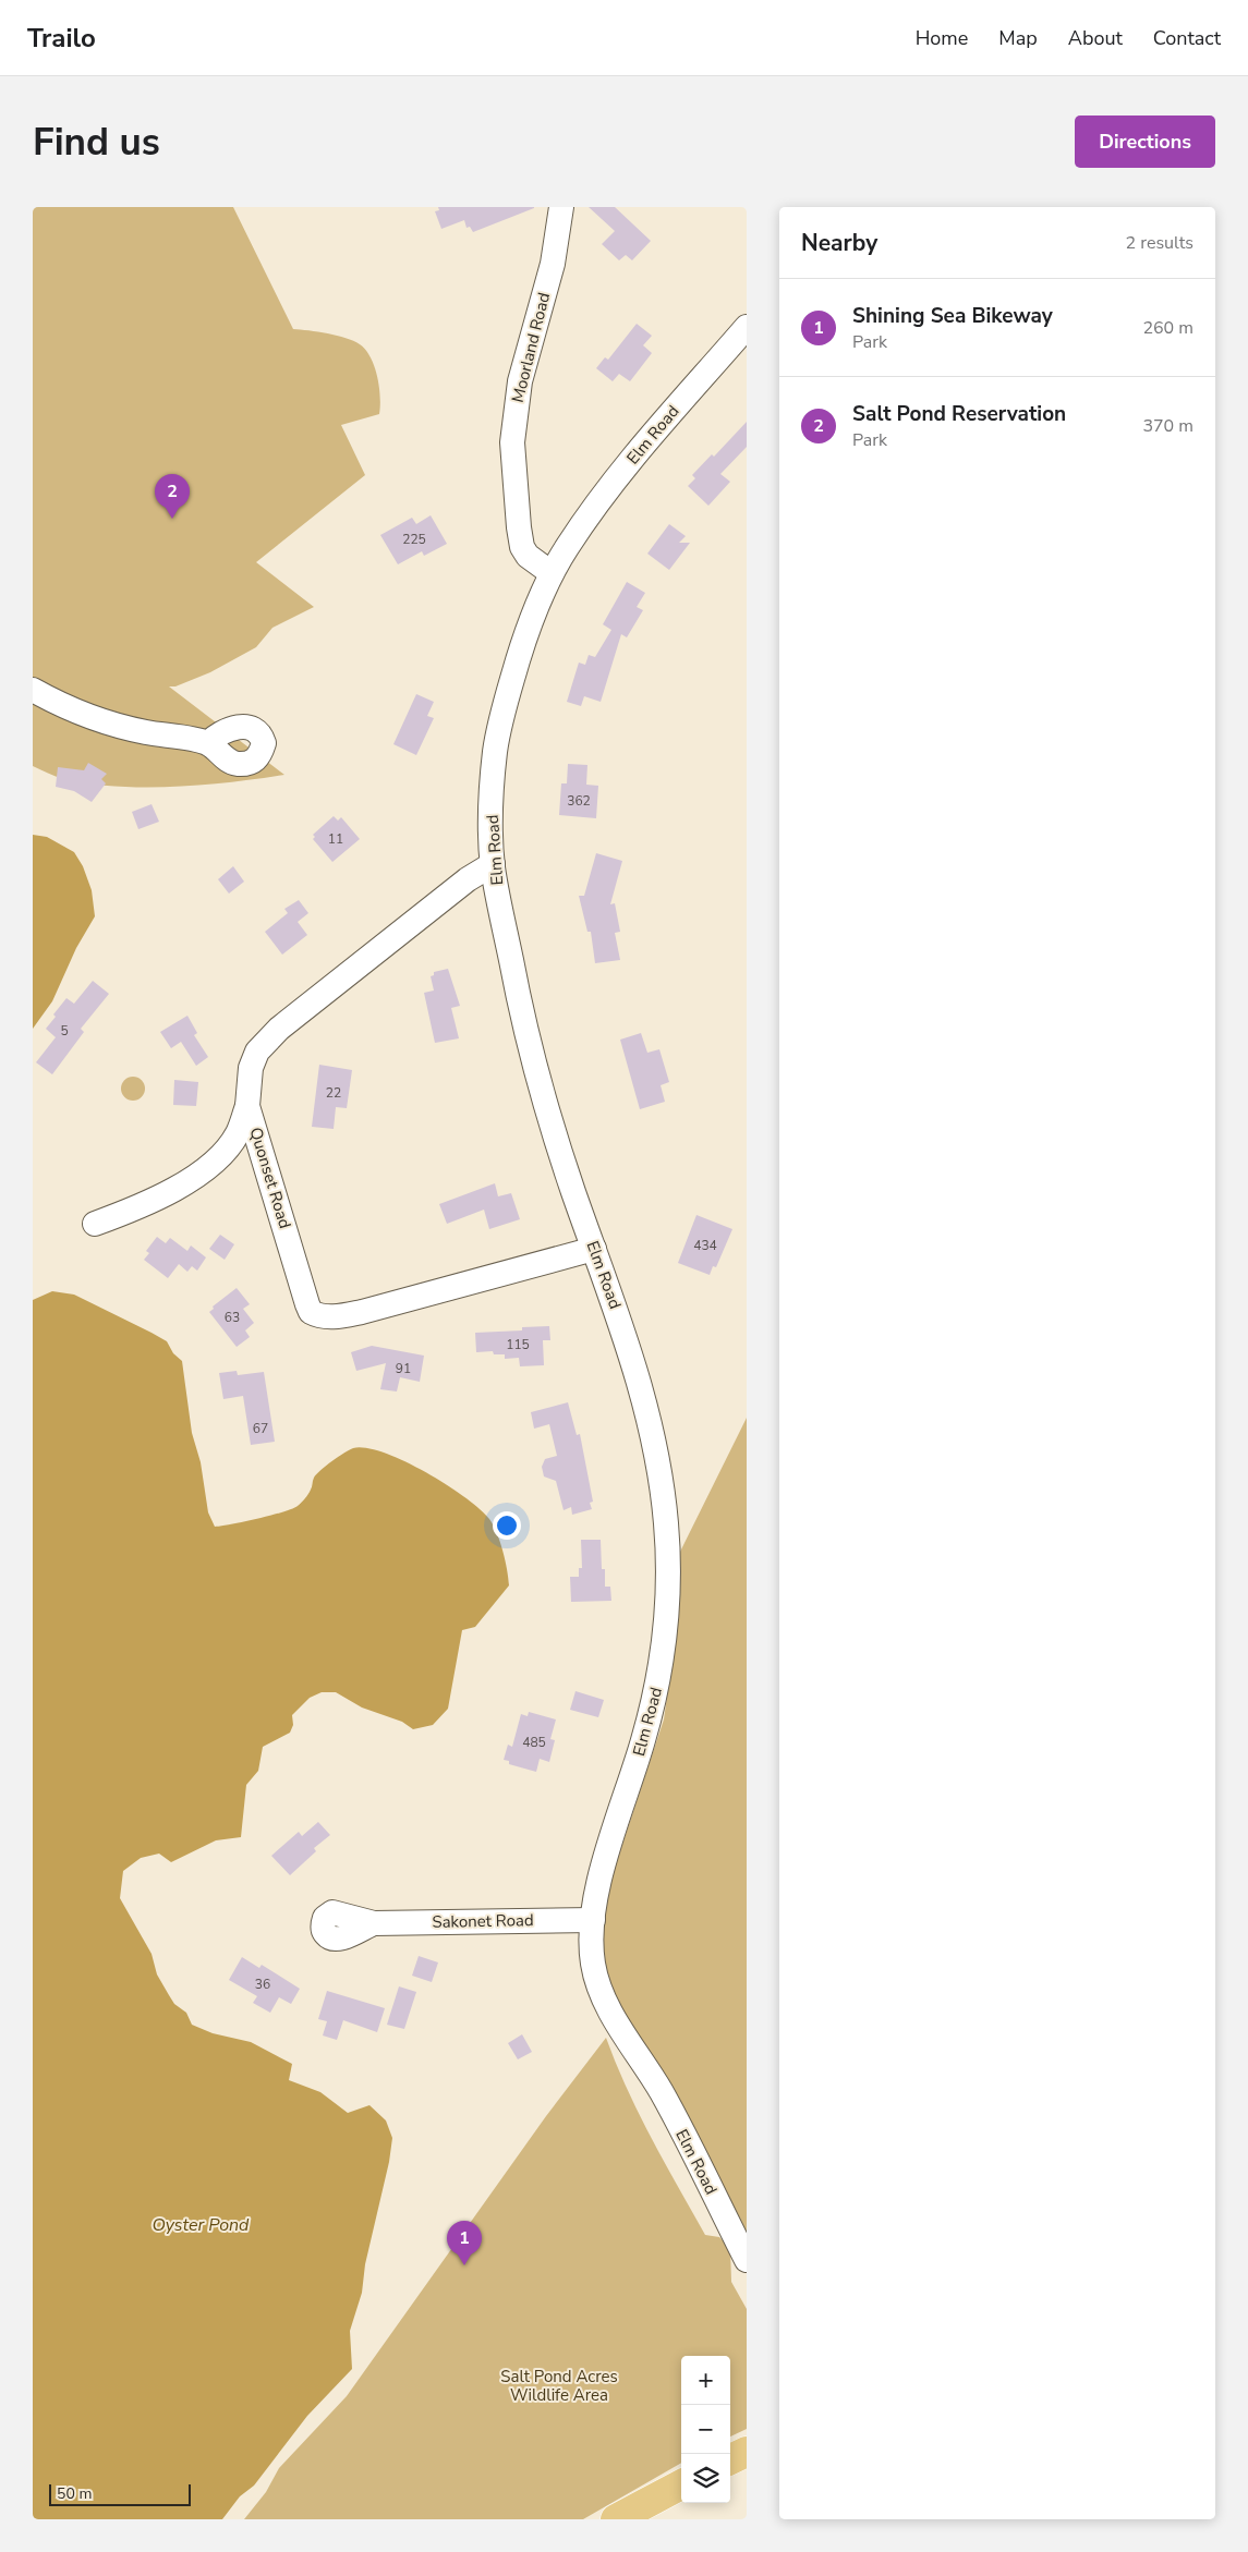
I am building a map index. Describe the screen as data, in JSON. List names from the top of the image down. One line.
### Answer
{"streets":{"street":["Moorland Road","Elm Road","Quonset Road","Sakonet Road"]},"crossings":[["Moorland Road","Elm Road"],["Elm Road","Quonset Road"],["Elm Road","Sakonet Road"]],"water":["Oyster Pond"],"parks":["Salt Pond Acres Wildlife Area"],"house_numbers":["225","362","11","5","22","434","63","115","91","67","485","36"],"scale_bar":"50 m","page":{"header":"Trailo","nav":["Home","Map","About","Contact"],"buttons":"Directions","title":"Find us","heading":["Nearby","2 results"],"list":[{"mark":"1","name":"Shining Sea Bikeway","note":"Park","value":"260 m"},{"mark":"2","name":"Salt Pond Reservation","note":"Park","value":"370 m"}],"pins":["2","1"],"map_buttons":["+","−"],"scale":"50 m"}}
